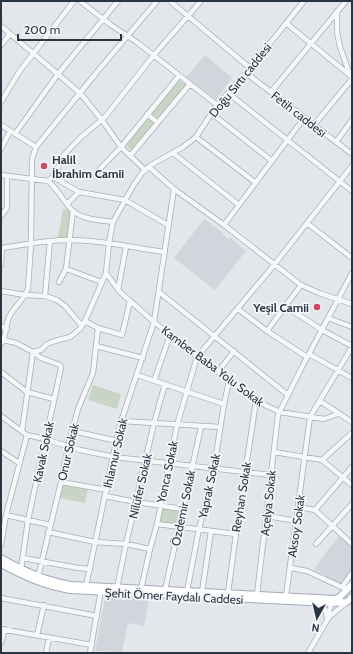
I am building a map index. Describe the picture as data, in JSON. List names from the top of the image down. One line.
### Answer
{"streets":{"main road":["Şehit Ömer Faydalı Caddesi"],"street":["Doğu Sırtı caddesi","Fetih caddesi","Kamber Baba Yolu Sokak","Kavak Sokak","Onur Sokak","Ihlamur Sokak","Yonca Sokak","Nilüfer Sokak","Yaprak Sokak","Reyhan Sokak","Açelya Sokak","Özdemir Sokak","Aksoy Sokak"]},"crossings":[["Doğu Sırtı caddesi","Fetih caddesi"],["Doğu Sırtı caddesi","Kamber Baba Yolu Sokak"],["Kamber Baba Yolu Sokak","Ihlamur Sokak"],["Kamber Baba Yolu Sokak","Yonca Sokak"],["Kamber Baba Yolu Sokak","Yaprak Sokak"],["Kamber Baba Yolu Sokak","Reyhan Sokak"],["Kamber Baba Yolu Sokak","Açelya Sokak"],["Kamber Baba Yolu Sokak","Aksoy Sokak"],["Kavak Sokak","Şehit Ömer Faydalı Caddesi"],["Onur Sokak","Şehit Ömer Faydalı Caddesi"],["Ihlamur Sokak","Şehit Ömer Faydalı Caddesi"],["Yonca Sokak","Şehit Ömer Faydalı Caddesi"],["Nilüfer Sokak","Şehit Ömer Faydalı Caddesi"],["Yaprak Sokak","Şehit Ömer Faydalı Caddesi"],["Reyhan Sokak","Şehit Ömer Faydalı Caddesi"],["Açelya Sokak","Şehit Ömer Faydalı Caddesi"],["Özdemir Sokak","Şehit Ömer Faydalı Caddesi"],["Aksoy Sokak","Şehit Ömer Faydalı Caddesi"]],"places":["Halil İbrahim Camii","Yeşil Camii"],"scale_bar":"200 m","north":"bottom"}
